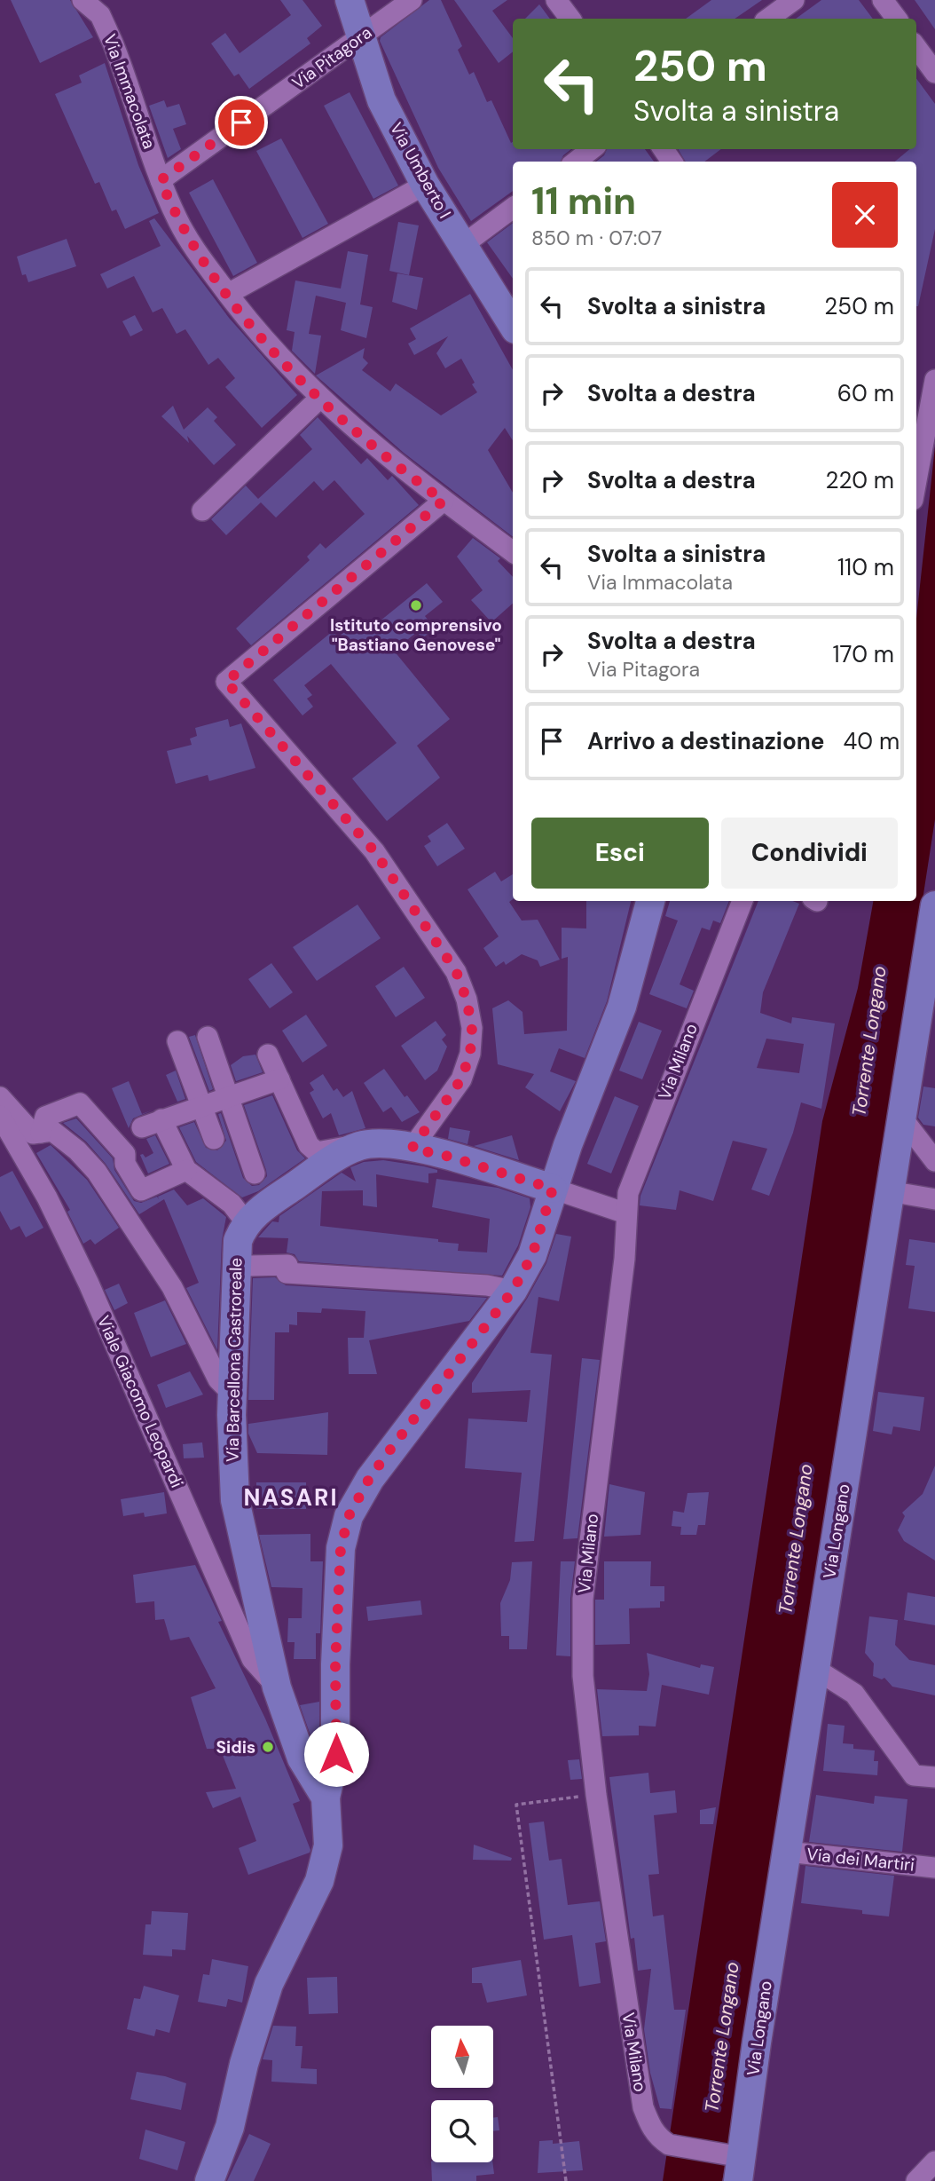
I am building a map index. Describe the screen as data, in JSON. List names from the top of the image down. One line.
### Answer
{"streets":{"street":["Via Pitagora","Via Immacolata","Via Umberto I","Via Milano","Via Barcellona Castroreale","Viale Giacomo Leopardi","Via Longano","Via dei Martiri"]},"crossings":[["Via Pitagora","Via Immacolata"],["Via Pitagora","Via Umberto I"],["Via Milano","Via Longano"],["Via Barcellona Castroreale","Viale Giacomo Leopardi"],["Via Longano","Via dei Martiri"]],"districts":["NASARI"],"water":["Torrente Longano"],"places":["Istituto comprensivo \"Bastiano Genovese\"","Sidis"],"north":"top","page":{"turn":["250 m","Svolta a sinistra"],"heading":["11 min","850 m · 07:07"],"list":[{"name":"Svolta a sinistra","value":"250 m"},{"name":"Svolta a destra","value":"60 m"},{"name":"Svolta a destra","value":"220 m"},{"name":"Svolta a sinistra","note":"Via Immacolata","value":"110 m"},{"name":"Svolta a destra","note":"Via Pitagora","value":"170 m"},{"name":"Arrivo a destinazione","value":"40 m"}],"buttons":["Esci","Condividi"]}}
